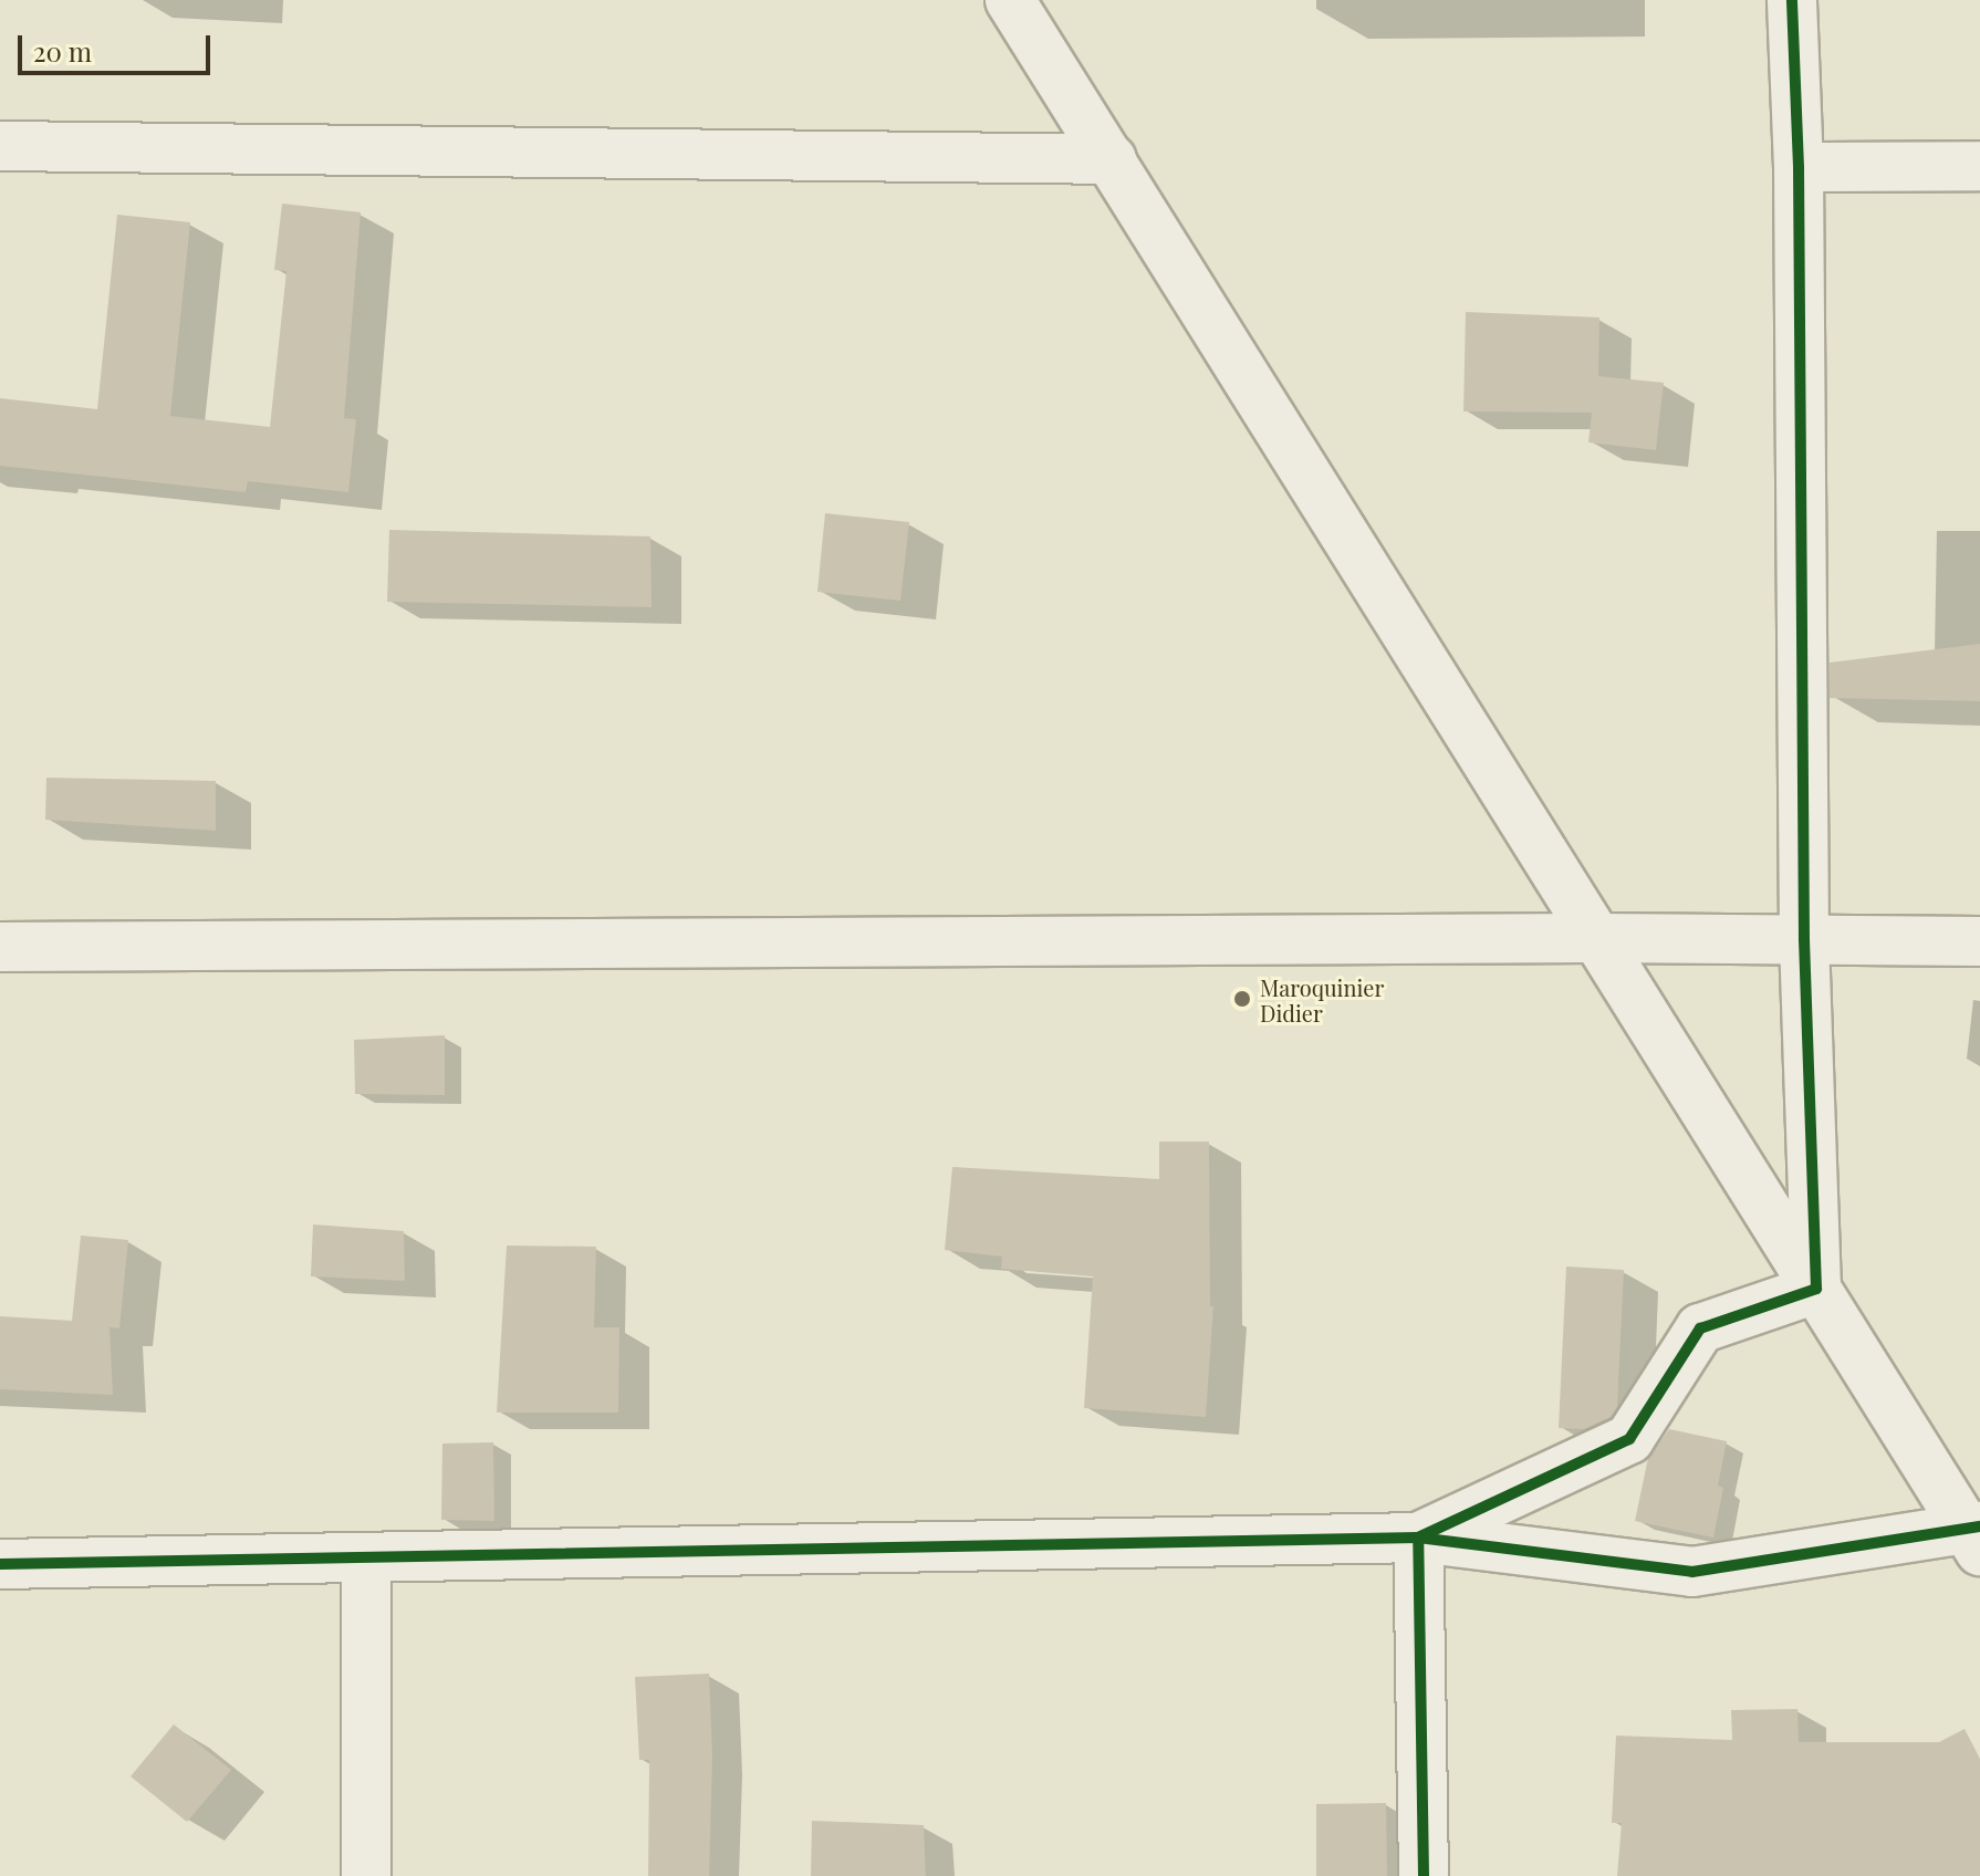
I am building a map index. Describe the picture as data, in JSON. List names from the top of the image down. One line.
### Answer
{"places":["Maroquinier Didier"],"scale_bar":"20 m"}
